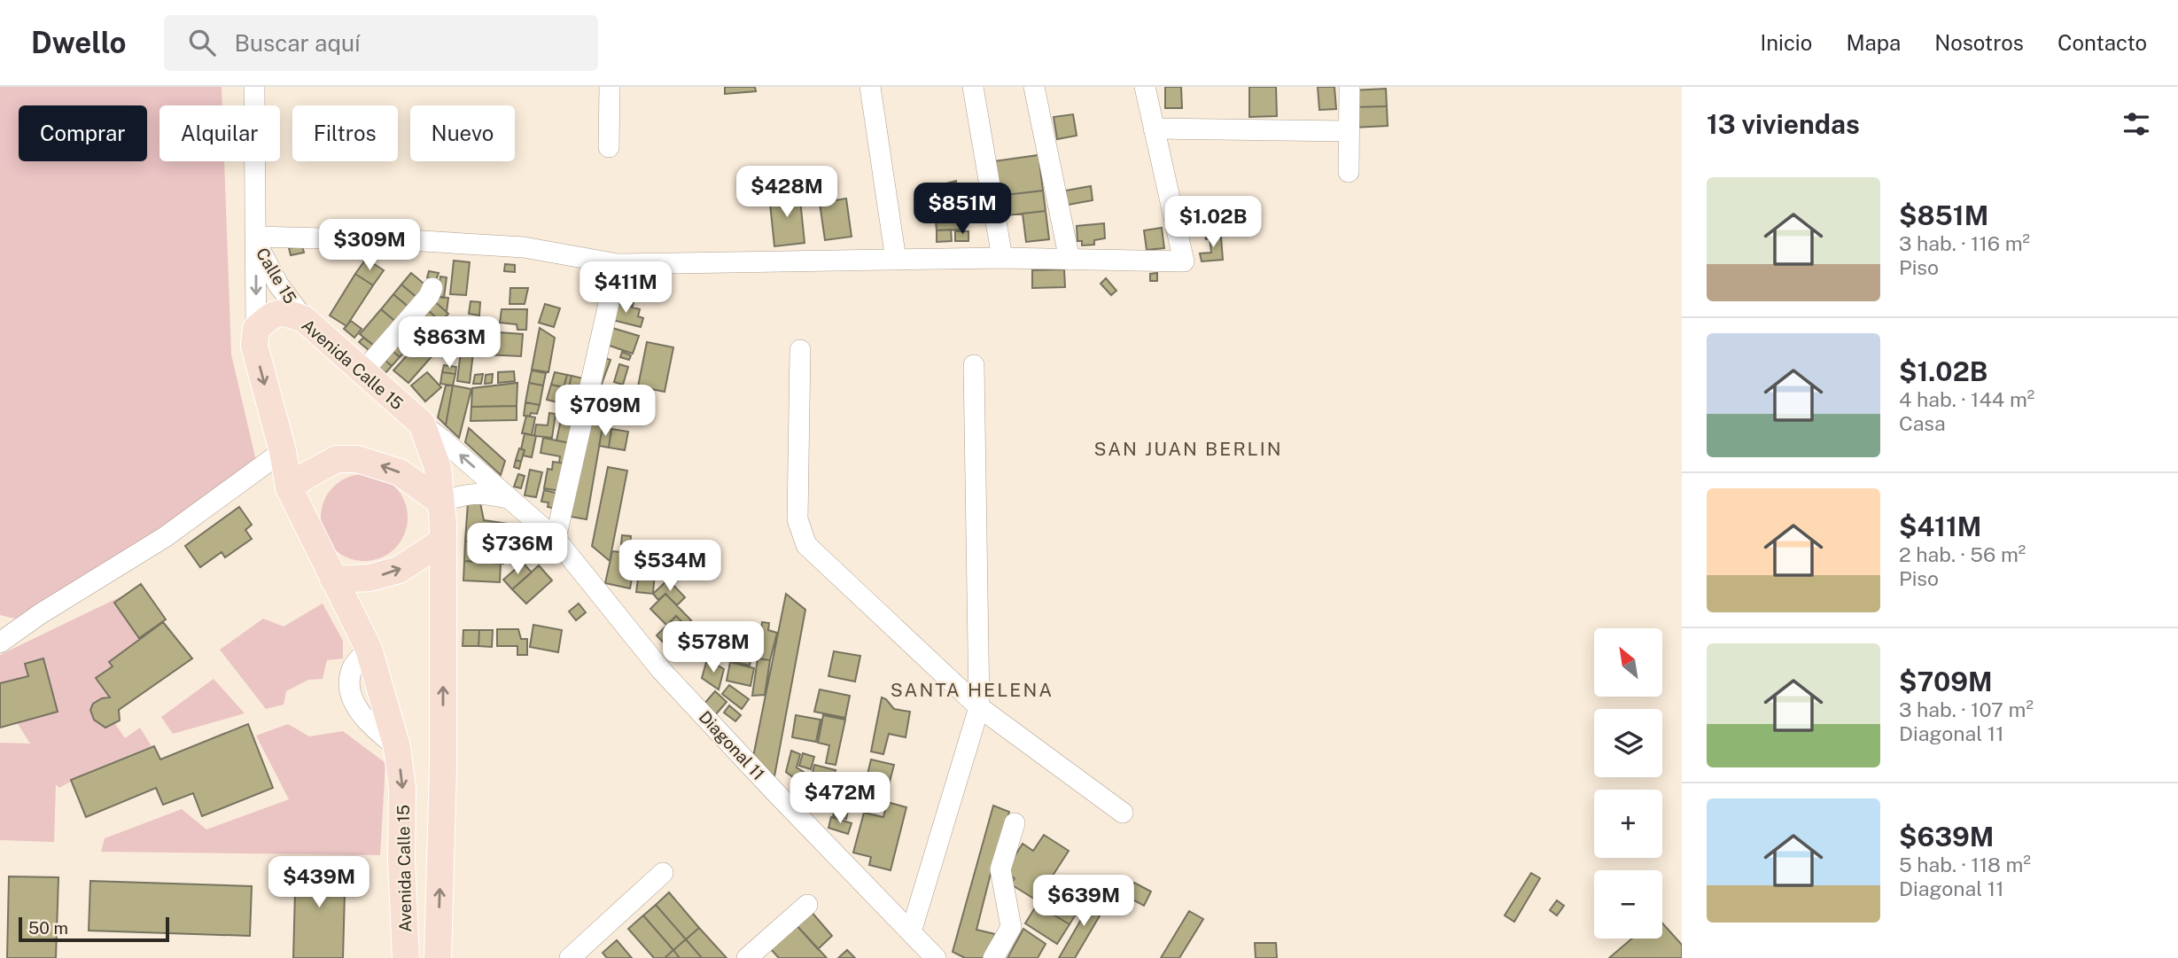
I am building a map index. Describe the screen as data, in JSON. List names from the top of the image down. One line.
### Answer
{"streets":{"main road":["Avenida Calle 15"],"street":["Calle 15","Diagonal 11"]},"crossings":[["Calle 15","Avenida Calle 15"],["Avenida Calle 15","Diagonal 11"]],"one_way":["Calle 15"],"districts":["SAN JUAN BERLIN","SANTA HELENA"],"scale_bar":"50 m","north":"top left","page":{"header":"Dwello","search":"Buscar aquí","nav":["Inicio","Mapa","Nosotros","Contacto"],"heading":"13 viviendas","chip":["Comprar","Alquilar","Filtros","Nuevo"],"list":[{"name":"$851M","note":"3 hab. · 116 m² · Piso"},{"name":"$1.02B","note":"4 hab. · 144 m² · Casa"},{"name":"$411M","note":"2 hab. · 56 m² · Piso"},{"name":"$709M","note":"3 hab. · 107 m² · Diagonal 11"},{"name":"$639M","note":"5 hab. · 118 m² · Diagonal 11"}],"price":["$428M","$851M","$1.02B","$309M","$411M","$863M","$709M","$736M","$534M","$578M","$472M","$439M","$639M"],"map_buttons":["+","−"],"scale":"50 m"}}
